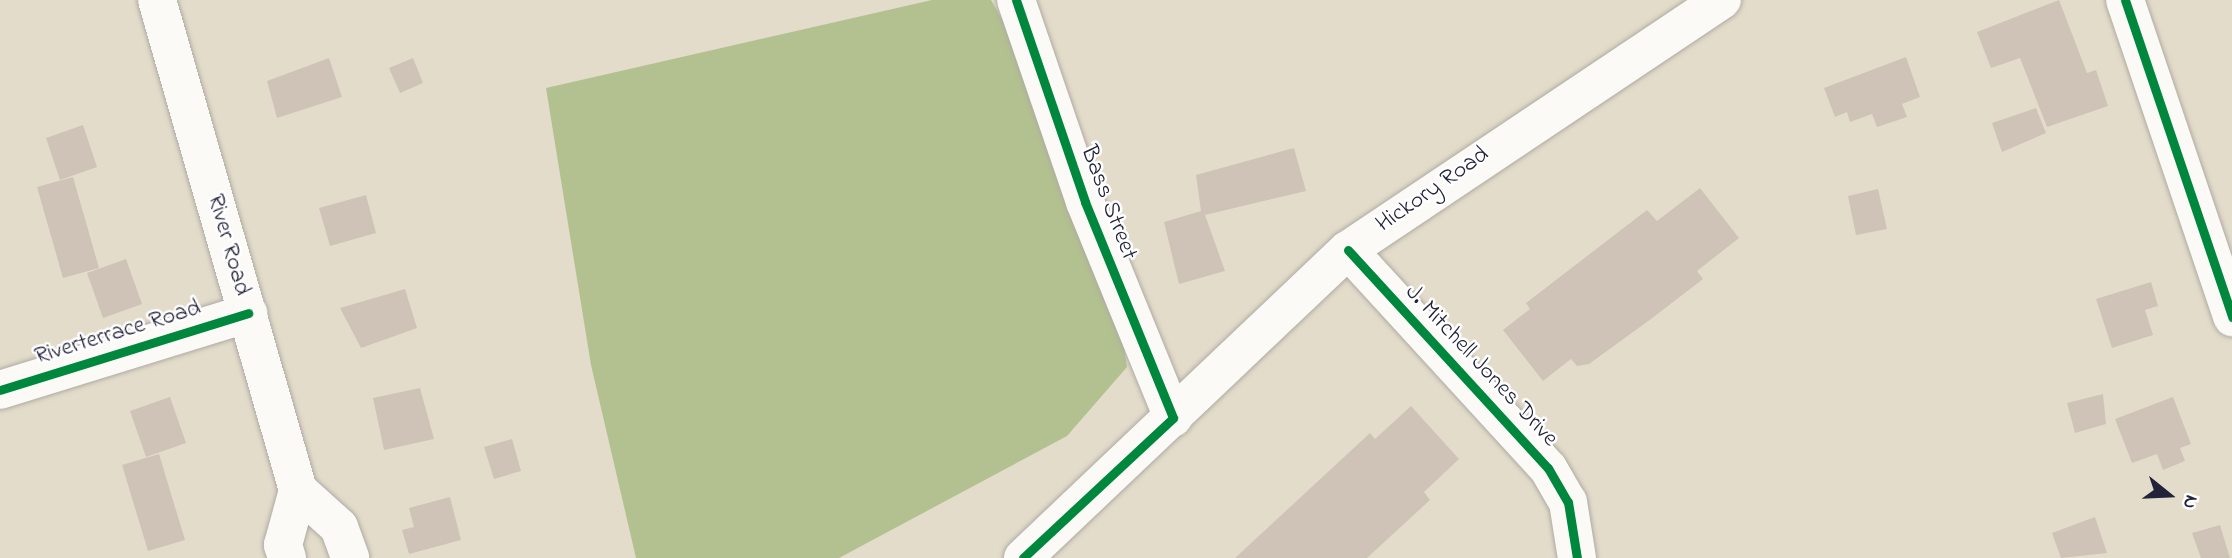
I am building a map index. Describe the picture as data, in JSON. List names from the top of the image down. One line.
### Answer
{"streets":{"main road":["Hickory Road","Bass Street","River Road","Riverterrace Road","J. Mitchell Jones Drive"]},"crossings":[["Hickory Road","Bass Street"],["Hickory Road","J. Mitchell Jones Drive"],["River Road","Riverterrace Road"]],"north":"right"}
